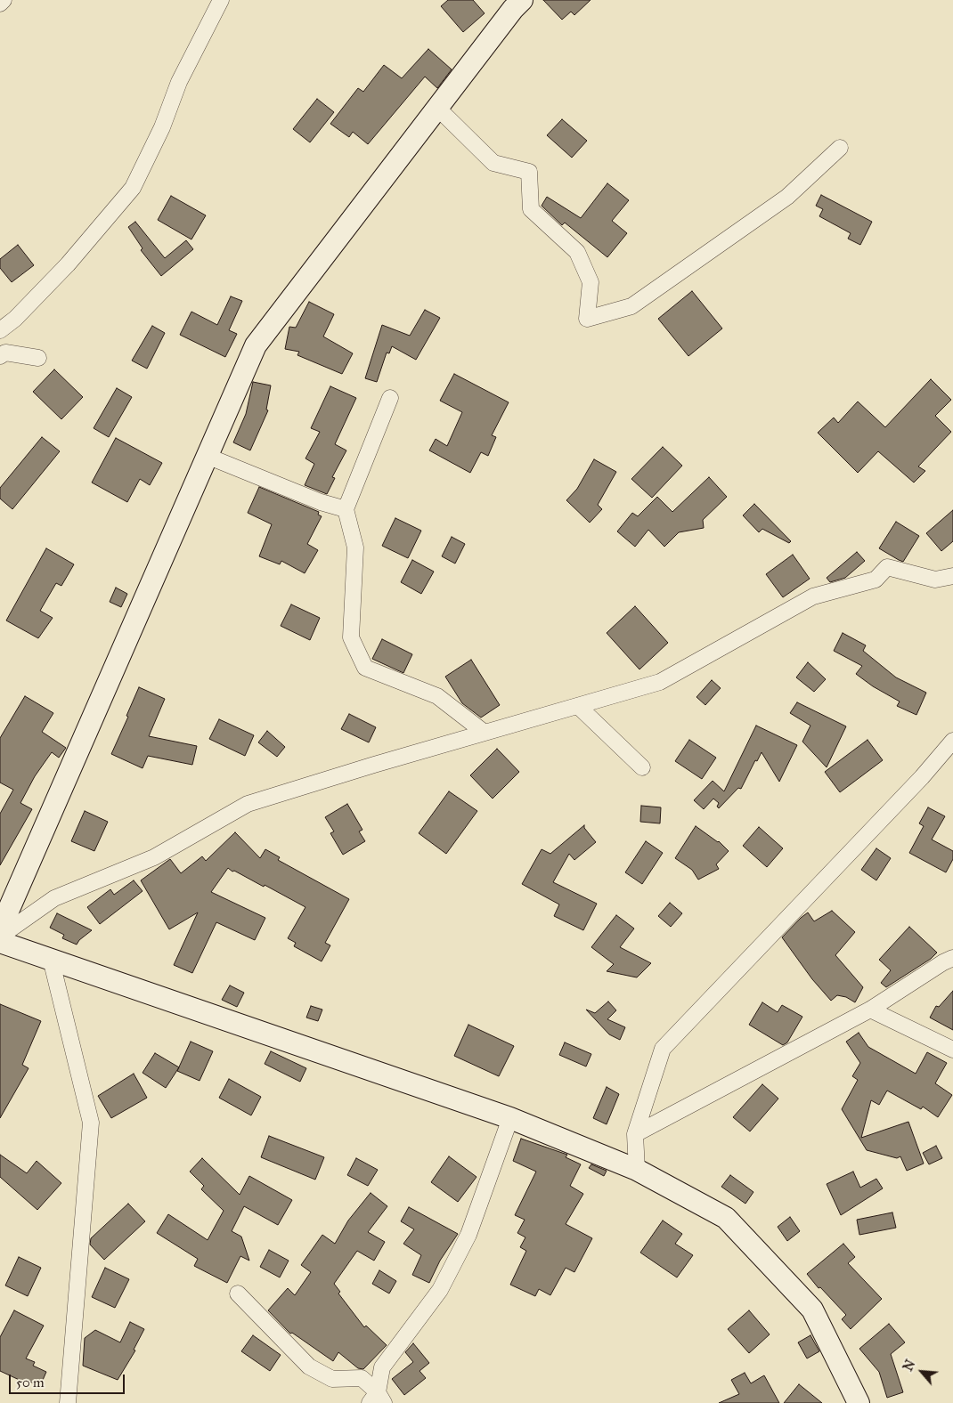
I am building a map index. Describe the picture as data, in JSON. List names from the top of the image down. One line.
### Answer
{"scale_bar":"50 m","north":"top left"}
